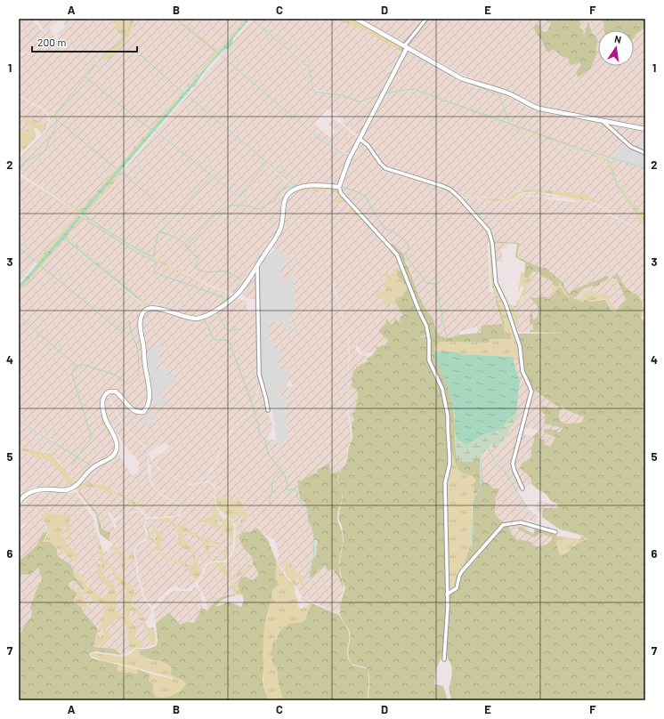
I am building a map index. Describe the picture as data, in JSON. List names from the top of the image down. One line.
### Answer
{"scale_bar":"200 m","north":"top","grid":{"columns":["A","B","C","D","E","F"],"rows":["1","2","3","4","5","6","7"]}}
